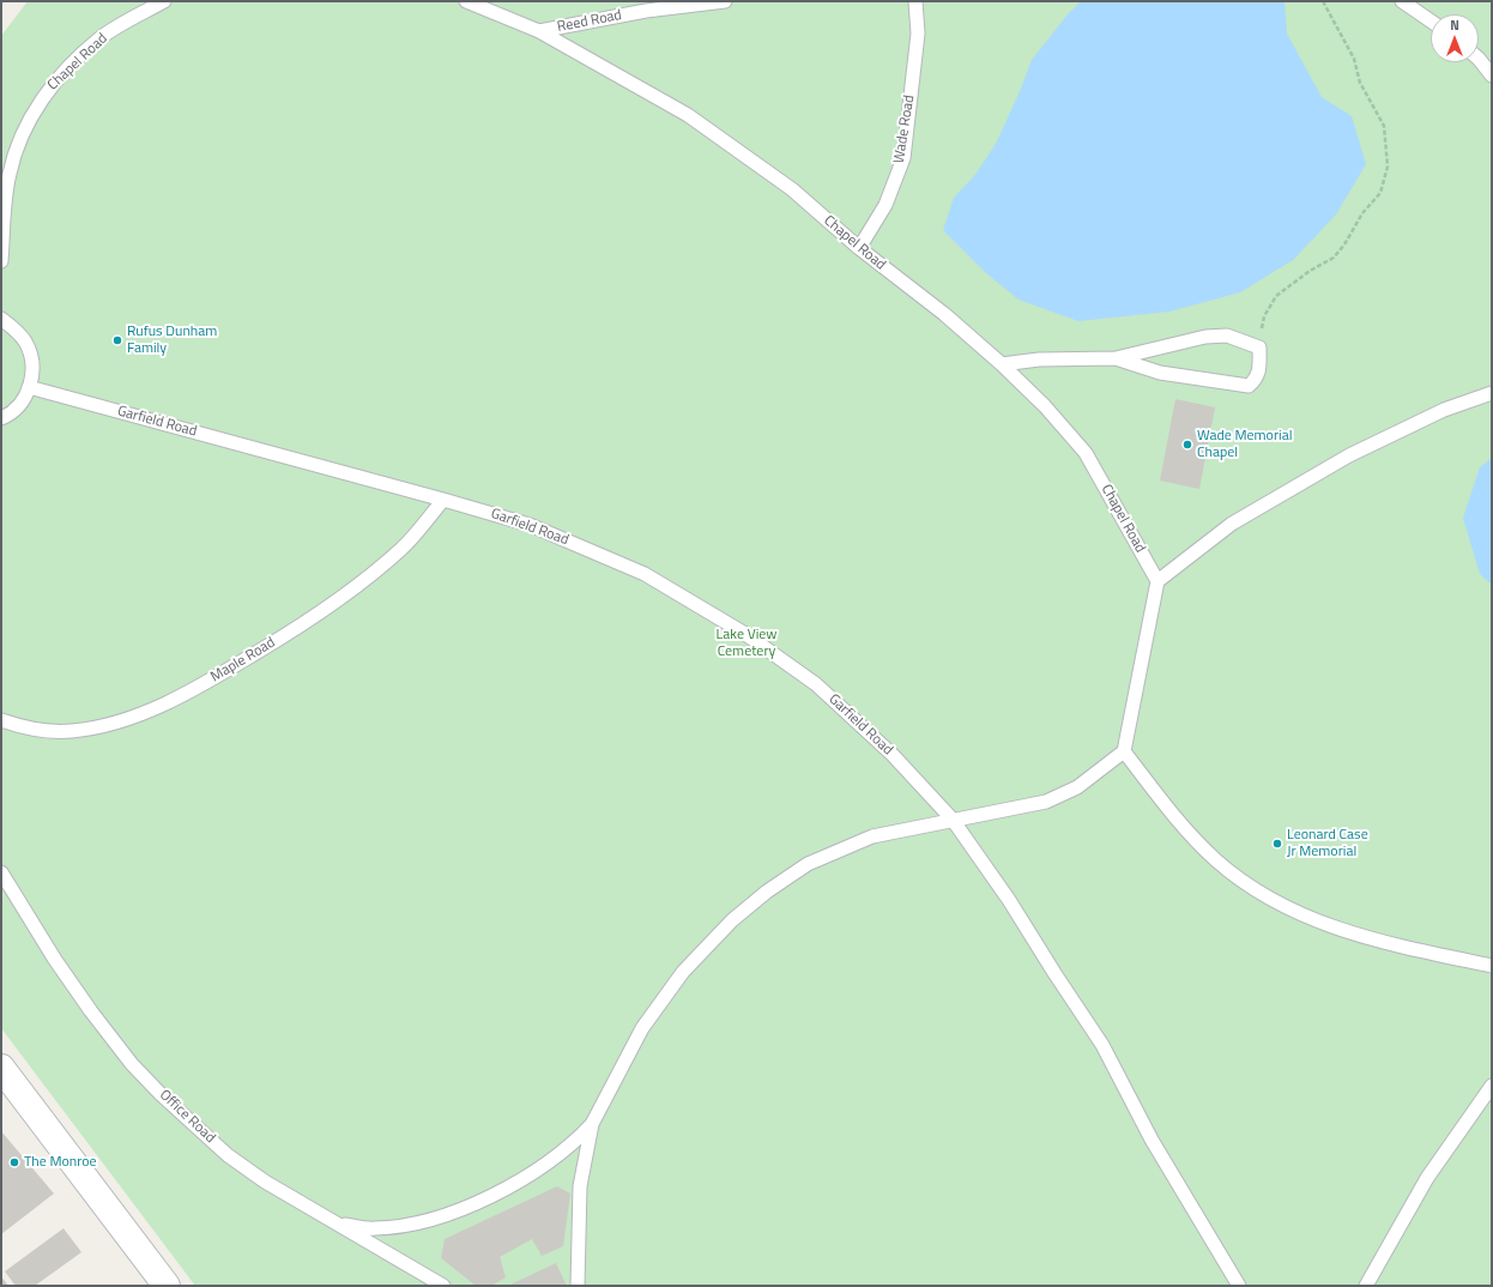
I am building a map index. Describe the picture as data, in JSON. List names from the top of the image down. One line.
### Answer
{"streets":{"lane":["Reed Road","Chapel Road","Wade Road","Garfield Road","Maple Road","Office Road"]},"crossings":[["Reed Road","Chapel Road"],["Chapel Road","Wade Road"],["Garfield Road","Maple Road"]],"parks":["Lake View Cemetery"],"places":["Rufus Dunham Family","Wade Memorial Chapel","Leonard Case Jr Memorial","The Monroe"],"north":"top"}
